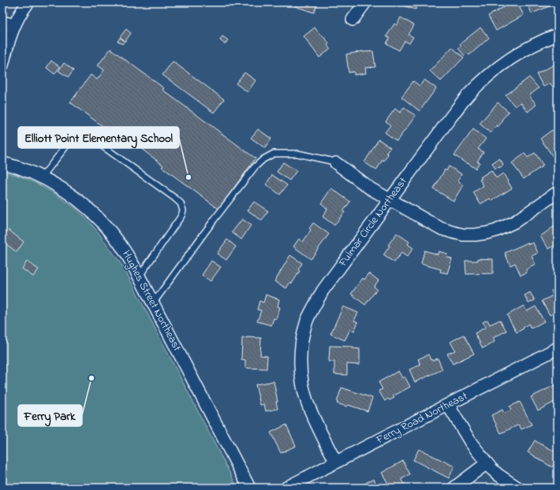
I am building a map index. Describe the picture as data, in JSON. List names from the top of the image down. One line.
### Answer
{"streets":{"street":["Fulmar Circle Northeast","Hughes Street Northeast","Ferry Road Northeast"]},"crossings":[["Fulmar Circle Northeast","Ferry Road Northeast"]],"places":["Elliott Point Elementary School","Ferry Park"]}
